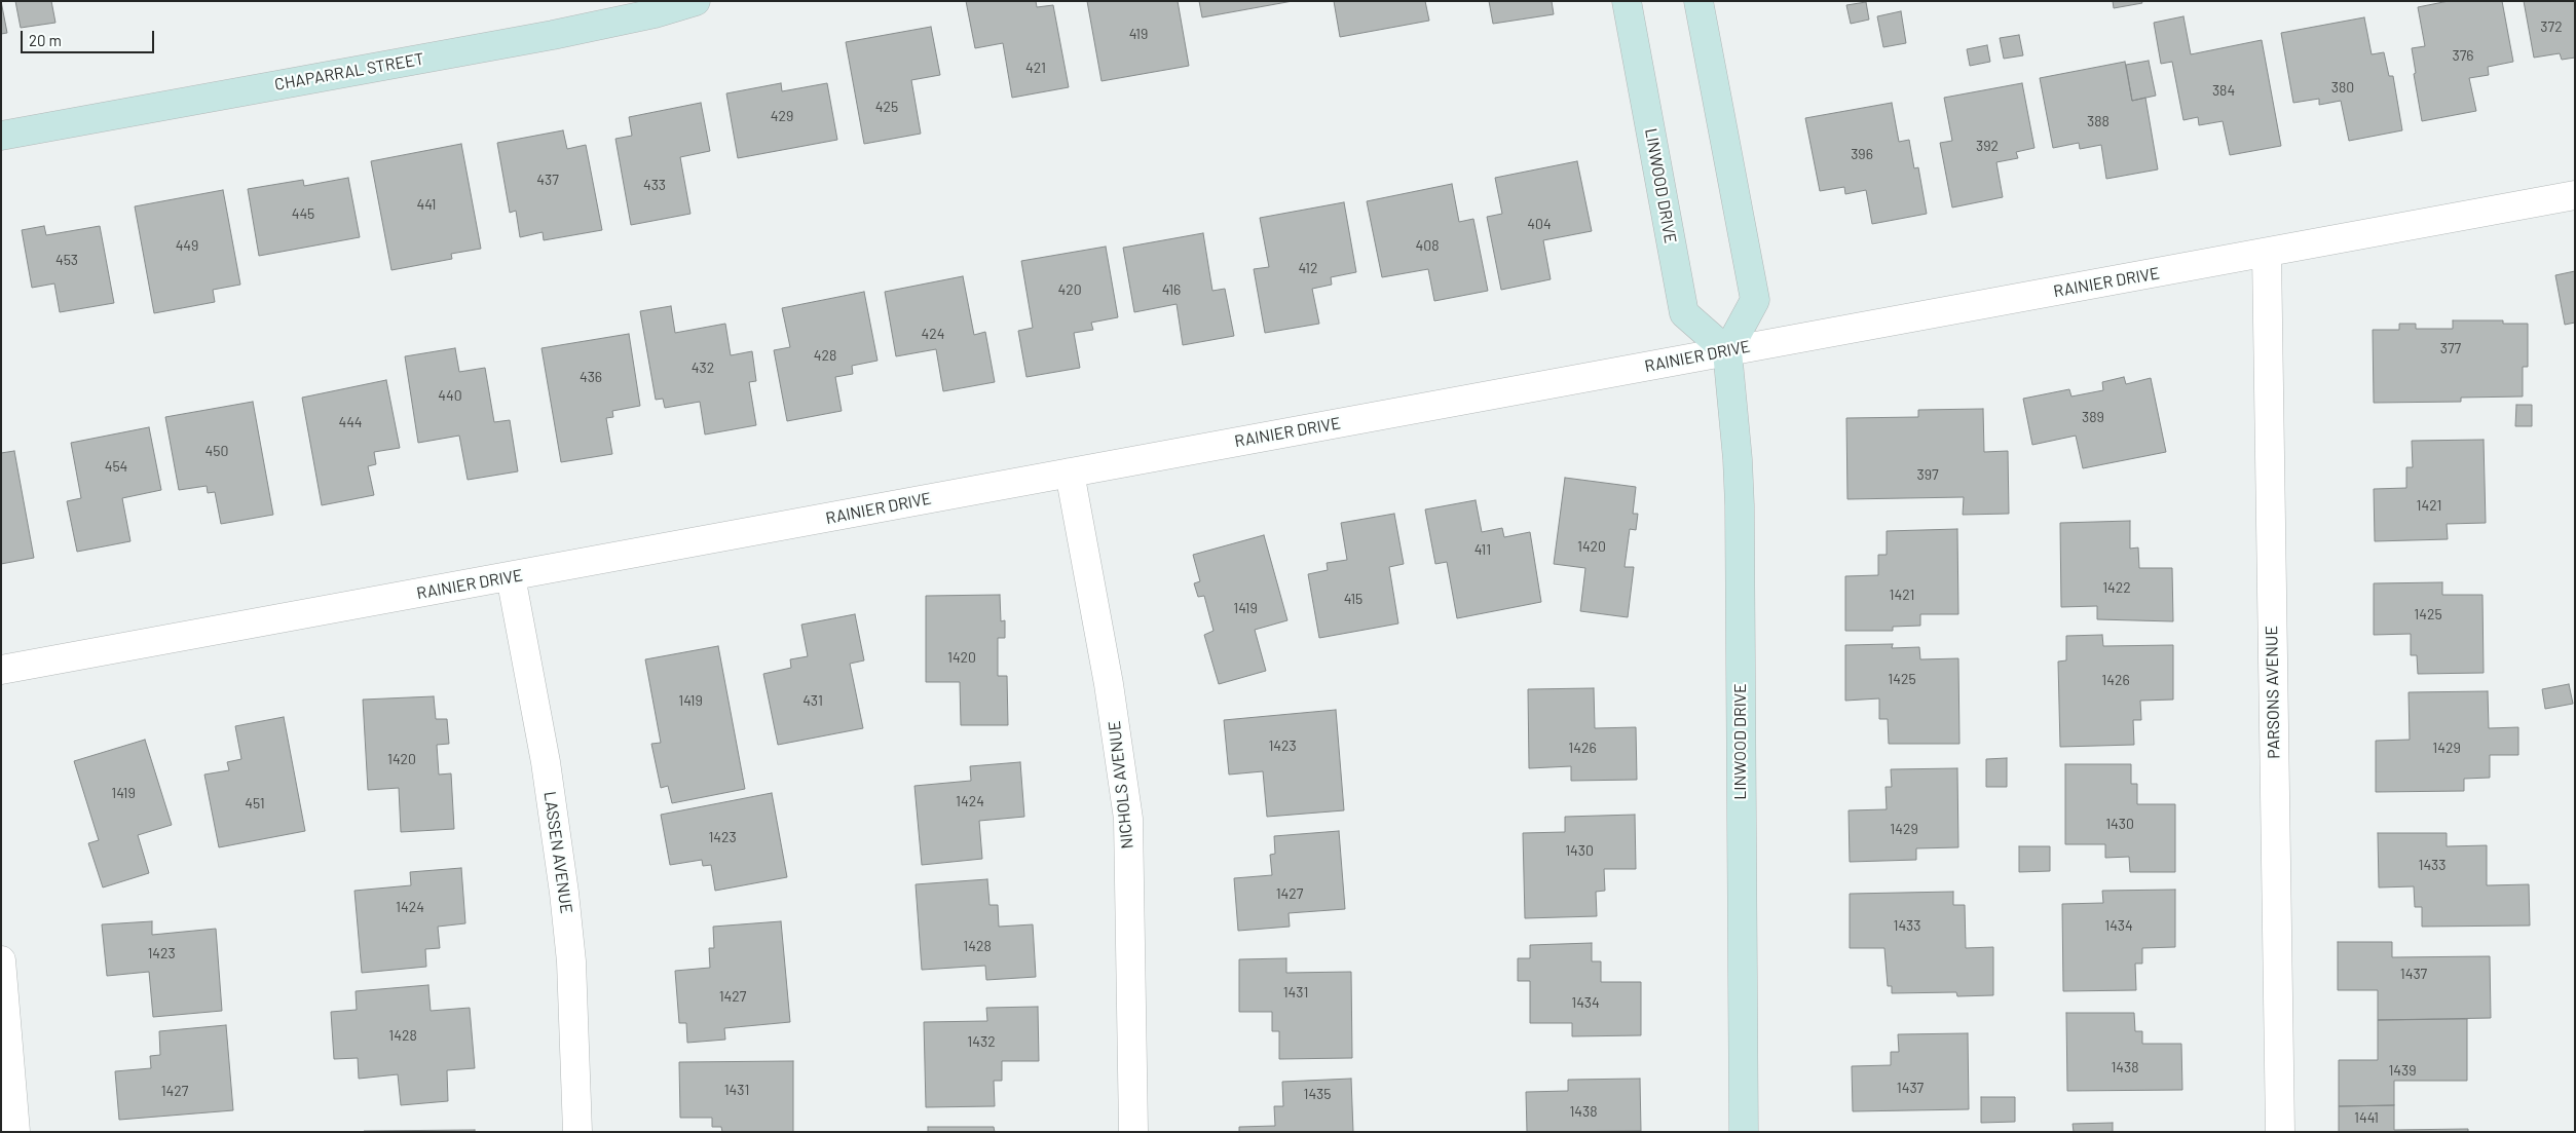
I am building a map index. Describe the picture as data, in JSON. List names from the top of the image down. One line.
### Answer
{"streets":{"street":["CHAPARRAL STREET","LINWOOD DRIVE","RAINIER DRIVE","PARSONS AVENUE","NICHOLS AVENUE","LASSEN AVENUE"]},"crossings":[["LINWOOD DRIVE","RAINIER DRIVE"],["RAINIER DRIVE","PARSONS AVENUE"],["RAINIER DRIVE","NICHOLS AVENUE"],["RAINIER DRIVE","LASSEN AVENUE"]],"house_numbers":["372","419","376","421","380","384","425","429","388","392","396","437","433","441","445","404","449","408","453","412","420","416","424","377","428","432","436","440","389","444","450","454","397","1421","1420","411","1422","1421","415","1419","1425","1420","1425","1426","1419","431","1423","1426","1429","1420","1419","1424","451","1430","1429","1423","1430","1433","1427","1424","1433","1434","1428","1423","1437","1431","1427","1434","1428","1432","1438","1439","1437","1431","1427","1435","1438","1441"],"scale_bar":"20 m"}
